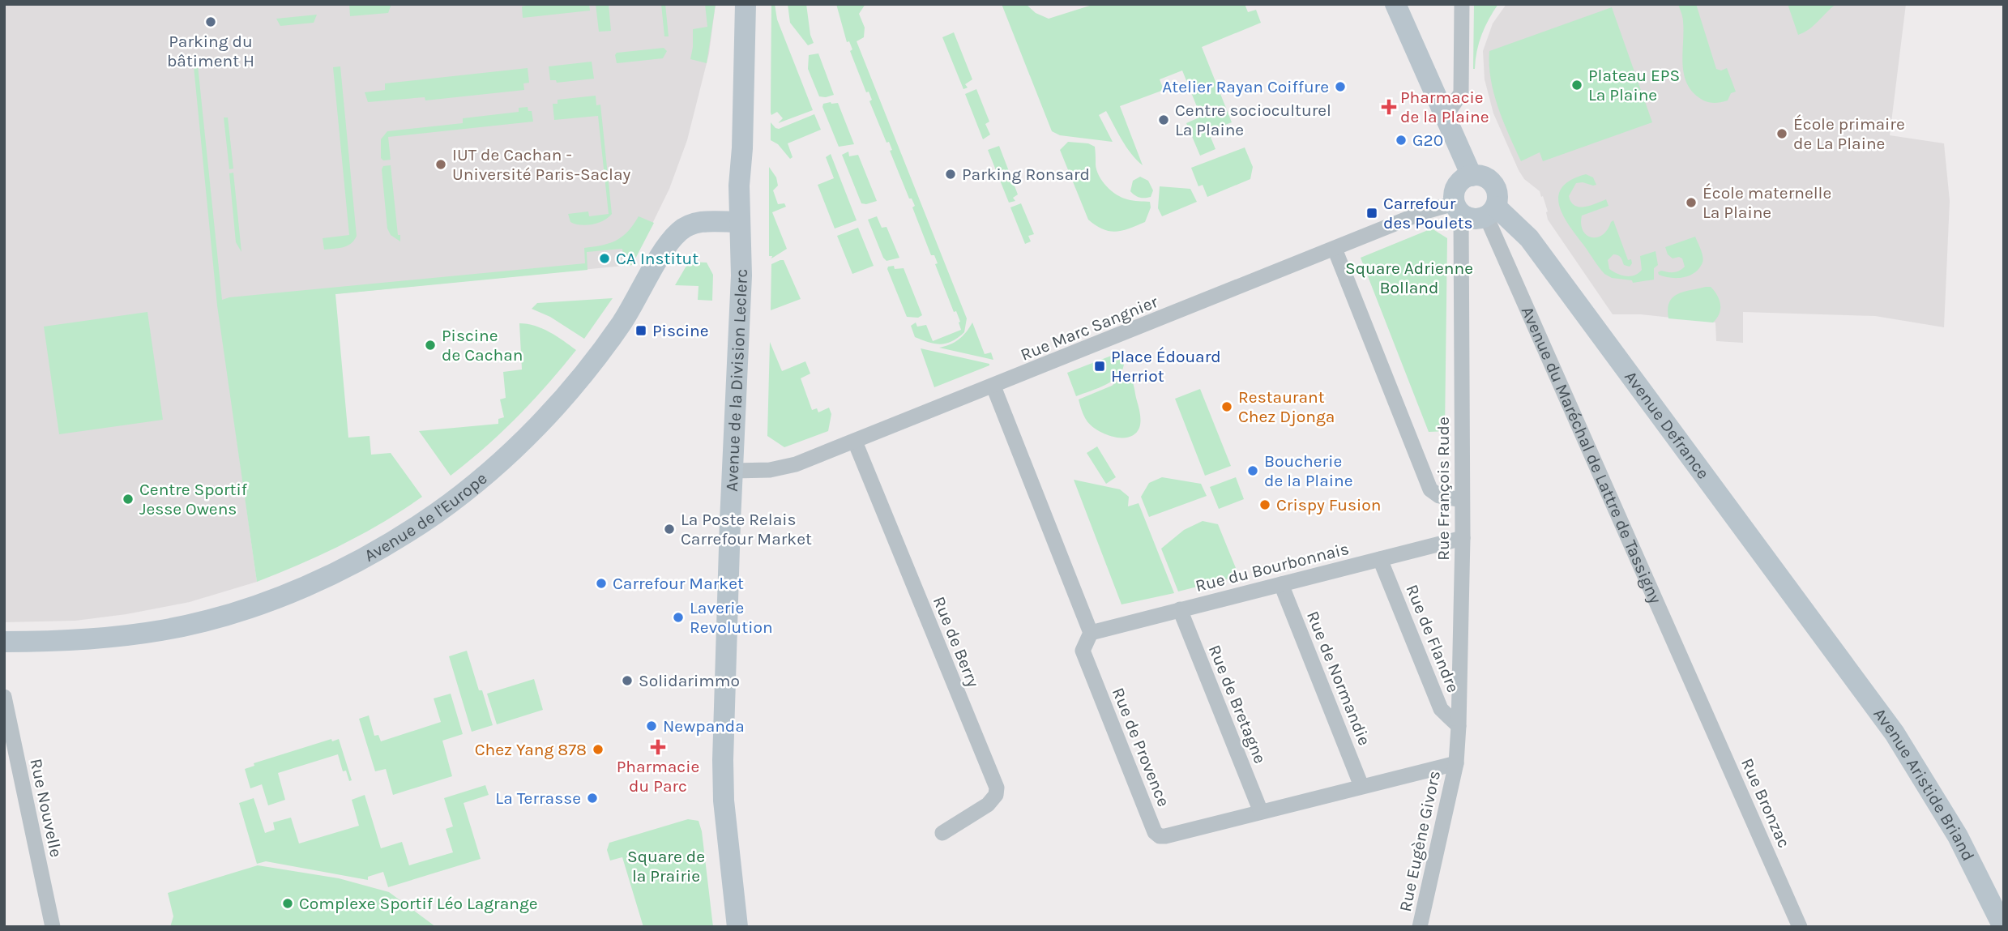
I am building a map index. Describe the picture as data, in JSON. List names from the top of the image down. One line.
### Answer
{"streets":{"street":["Rue Marc Sangnier","Avenue de la Division Leclerc","Avenue Defrance","Avenue du Maréchal de Lattre de Tassigny","Rue François Rude","Avenue de l'Europe","Rue du Bourbonnais","Rue de Flandre","Rue de Berry","Rue de Normandie","Rue de Bretagne","Rue de Provence","Avenue Aristide Briand","Rue Bronzac","Rue Nouvelle","Rue Eugène Givors"]},"crossings":[["Rue Marc Sangnier","Avenue de la Division Leclerc"],["Rue Marc Sangnier","Avenue Defrance"],["Rue Marc Sangnier","Avenue du Maréchal de Lattre de Tassigny"],["Rue Marc Sangnier","Rue François Rude"],["Rue Marc Sangnier","Rue de Berry"],["Avenue de la Division Leclerc","Avenue de l'Europe"],["Avenue Defrance","Avenue du Maréchal de Lattre de Tassigny"],["Avenue Defrance","Rue François Rude"],["Avenue Defrance","Avenue Aristide Briand"],["Avenue du Maréchal de Lattre de Tassigny","Rue François Rude"],["Avenue du Maréchal de Lattre de Tassigny","Rue Bronzac"],["Rue François Rude","Rue du Bourbonnais"],["Rue François Rude","Rue de Flandre"],["Rue François Rude","Rue de Provence"],["Rue François Rude","Rue Eugène Givors"],["Rue du Bourbonnais","Rue de Flandre"],["Rue du Bourbonnais","Rue de Normandie"],["Rue du Bourbonnais","Rue de Bretagne"],["Rue du Bourbonnais","Rue de Provence"],["Rue de Normandie","Rue de Provence"],["Rue de Bretagne","Rue de Provence"],["Rue de Provence","Rue Eugène Givors"]],"parks":["Square Adrienne Bolland","Square de la Prairie"],"places":{"other":["Parking du bâtiment H","Plateau EPS La Plaine","Atelier Rayan Coiffure","Centre socioculturel La Plaine","École primaire de La Plaine","G20","IUT de Cachan - Université Paris-Saclay","Parking Ronsard","École maternelle La Plaine","CA Institut","Piscine de Cachan","Restaurant Chez Djonga","Boucherie de la Plaine","Centre Sportif Jesse Owens","Crispy Fusion","La Poste Relais Carrefour Market","Carrefour Market","Laverie Revolution","Solidarimmo","Newpanda","Chez Yang 878","La Terrasse","Complexe Sportif Léo Lagrange"],"health":["Pharmacie de la Plaine","Pharmacie du Parc"],"transit":["Carrefour des Poulets","Piscine","Place Édouard Herriot"]}}
